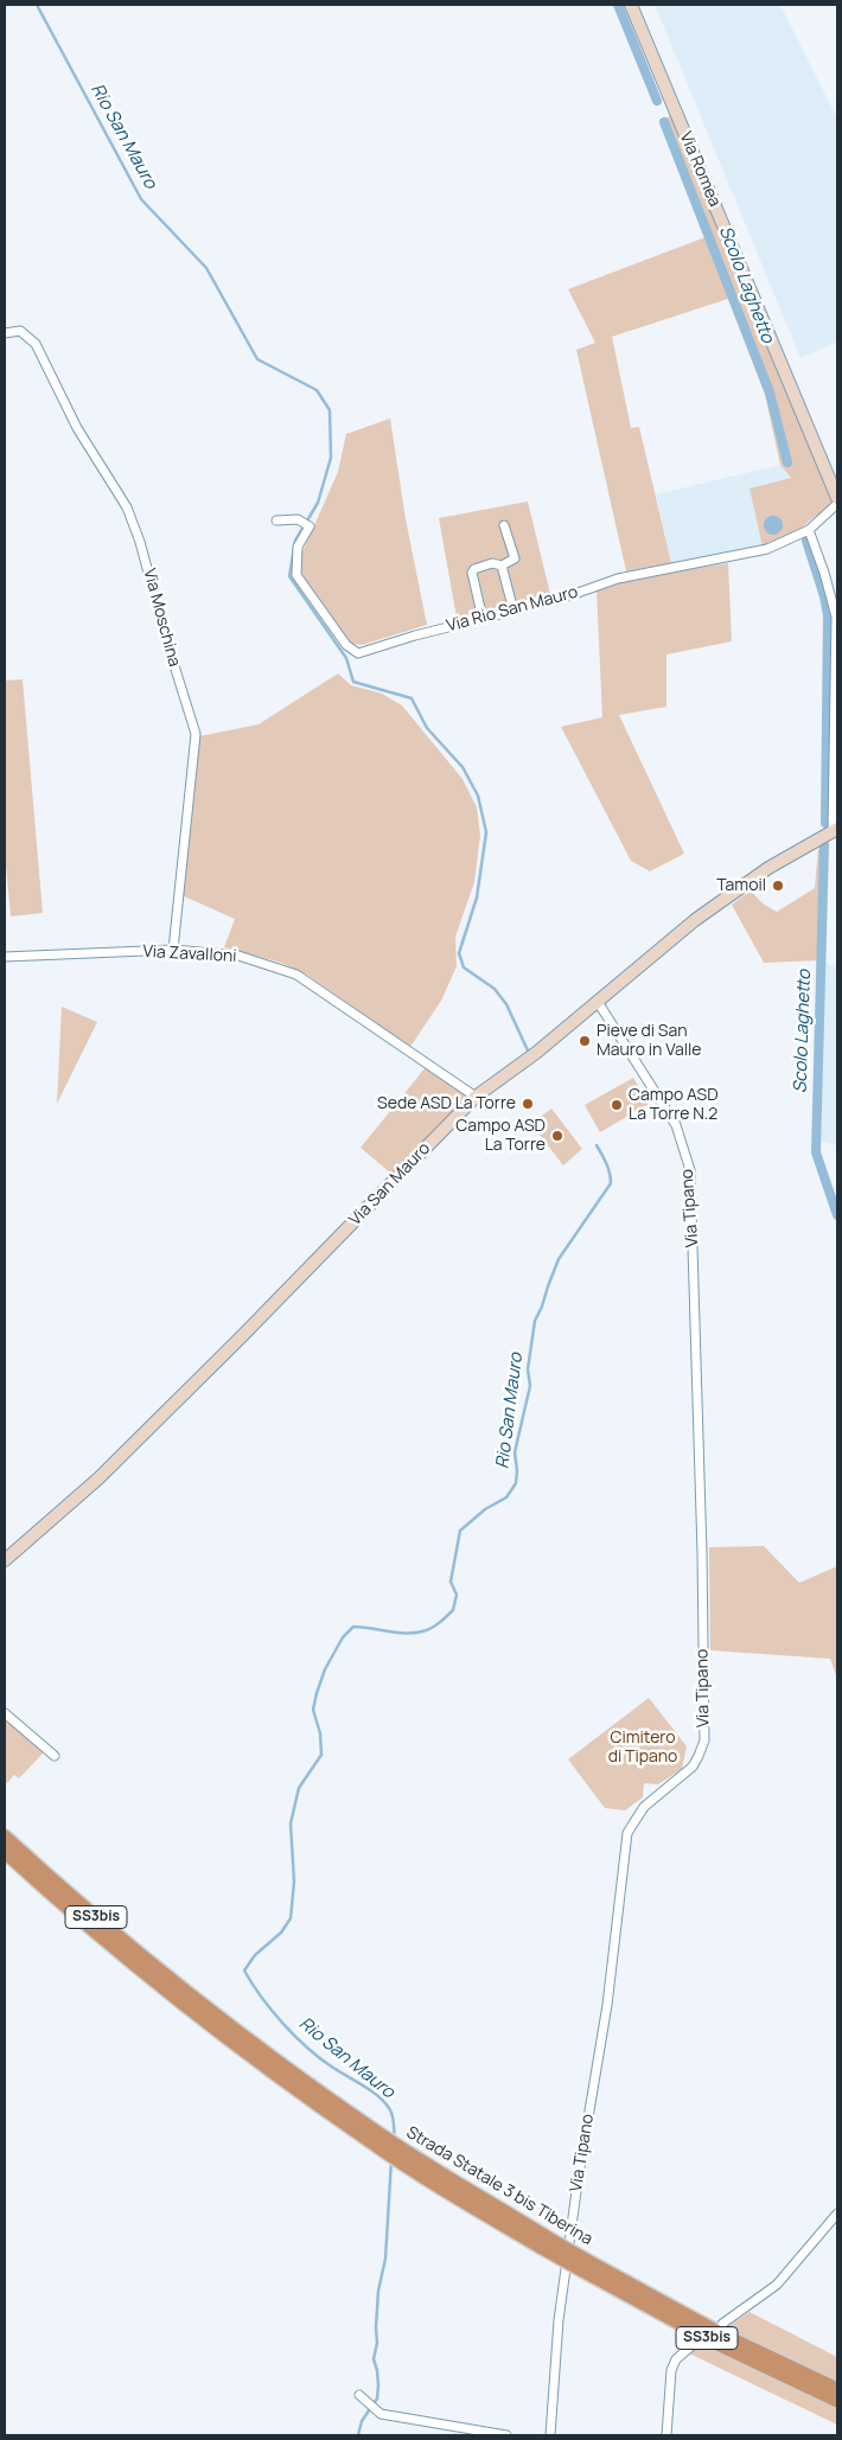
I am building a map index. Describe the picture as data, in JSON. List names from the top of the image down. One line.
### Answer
{"streets":{"highway":["SS3bis","Strada Statale 3 bis Tiberina"],"main road":["Via Romea","Via San Mauro"],"street":["Via Rio San Mauro","Via Moschina","Via Zavalloni","Via Tipano"]},"crossings":[["Via Moschina","Via Zavalloni"],["Via Zavalloni","Via San Mauro"],["Via San Mauro","Via Tipano"]],"water":["Rio San Mauro","Scolo Laghetto"],"parks":["Cimitero di Tipano"],"places":["Tamoil","Pieve di San Mauro in Valle","Sede ASD La Torre","Campo ASD La Torre N.2","Campo ASD La Torre"]}
